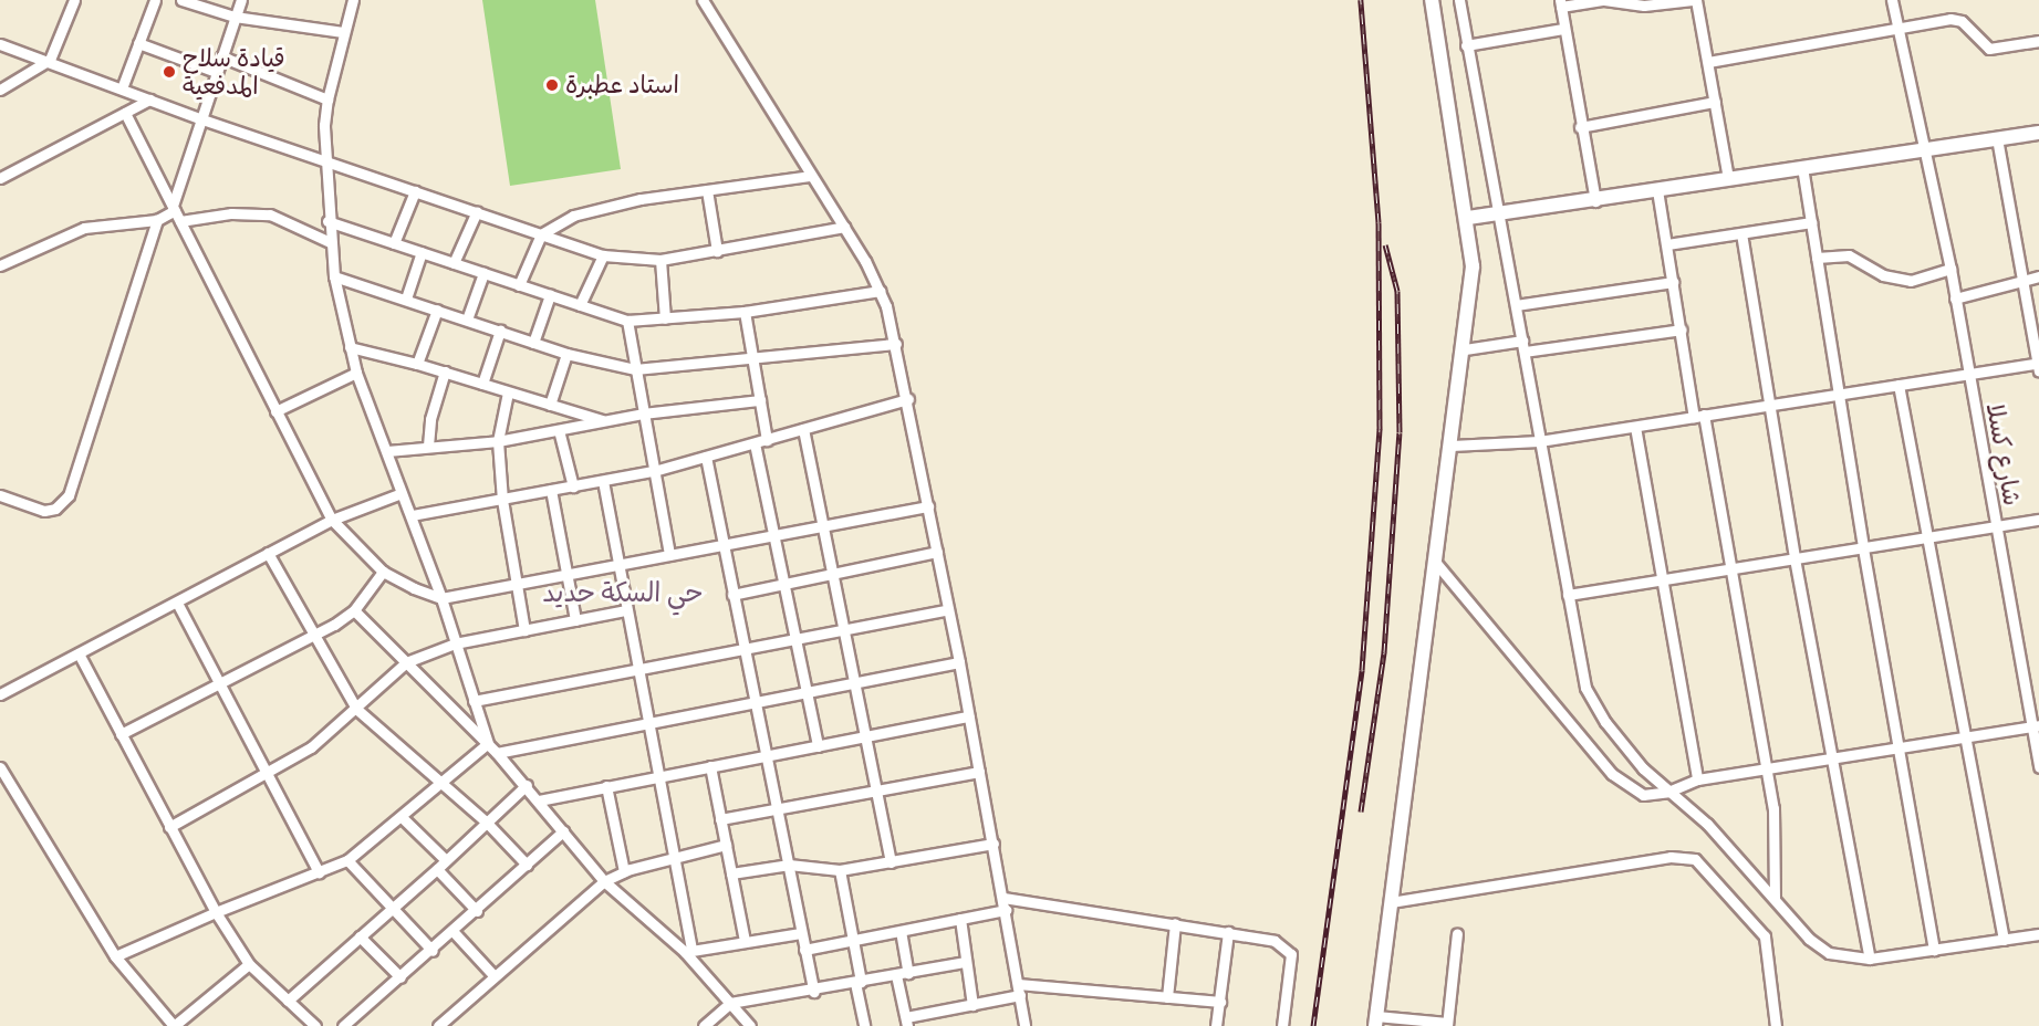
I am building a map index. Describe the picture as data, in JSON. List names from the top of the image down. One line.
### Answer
{"streets":{"street":["شارع كسلا"]},"districts":["حي السكة حديد"],"places":["قيادة سلاح المدفعية","استاد عطبرة"]}
